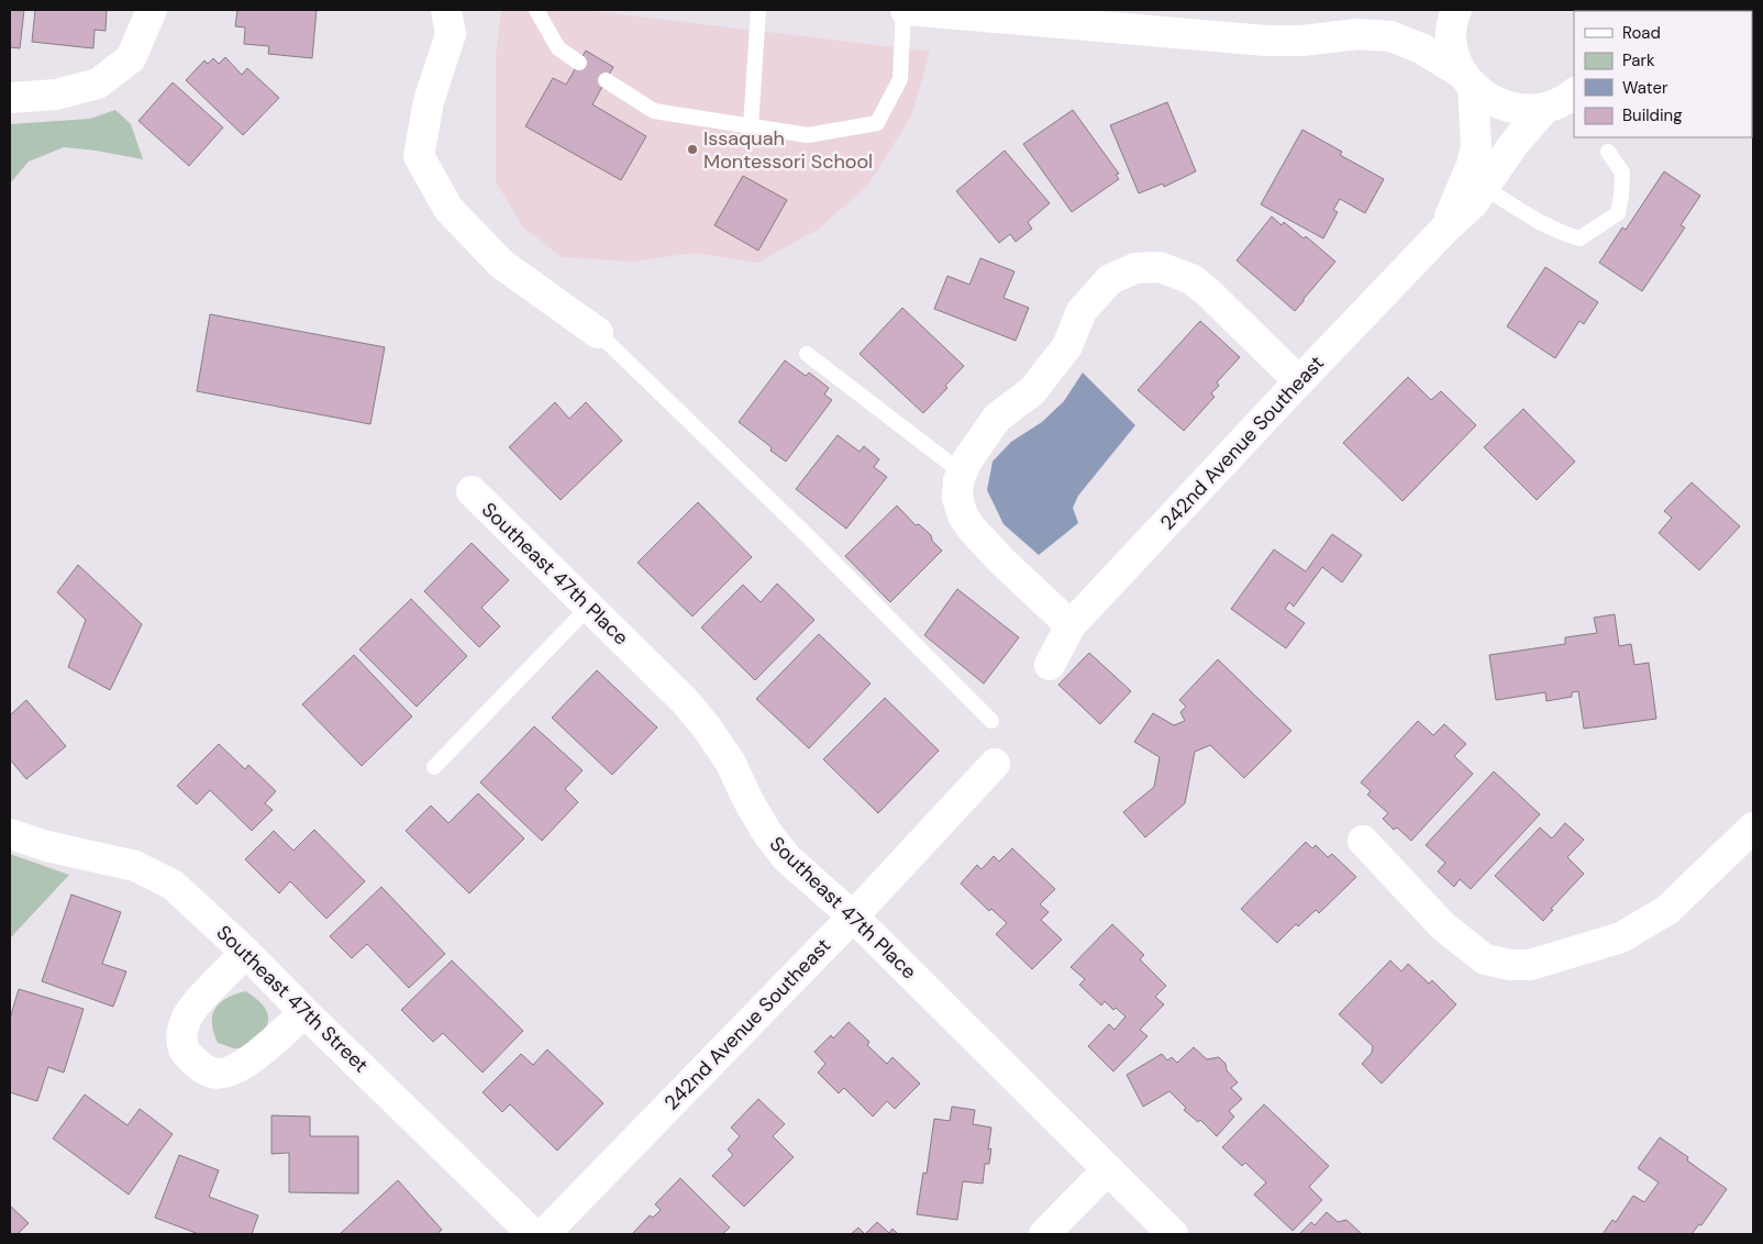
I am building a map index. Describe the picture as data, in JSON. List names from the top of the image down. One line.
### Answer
{"streets":{"street":["242nd Avenue Southeast","Southeast 47th Place","Southeast 47th Street"]},"crossings":[["242nd Avenue Southeast","Southeast 47th Place"]],"places":["Issaquah Montessori School"],"legend":["Road","Park","Water","Building"]}
